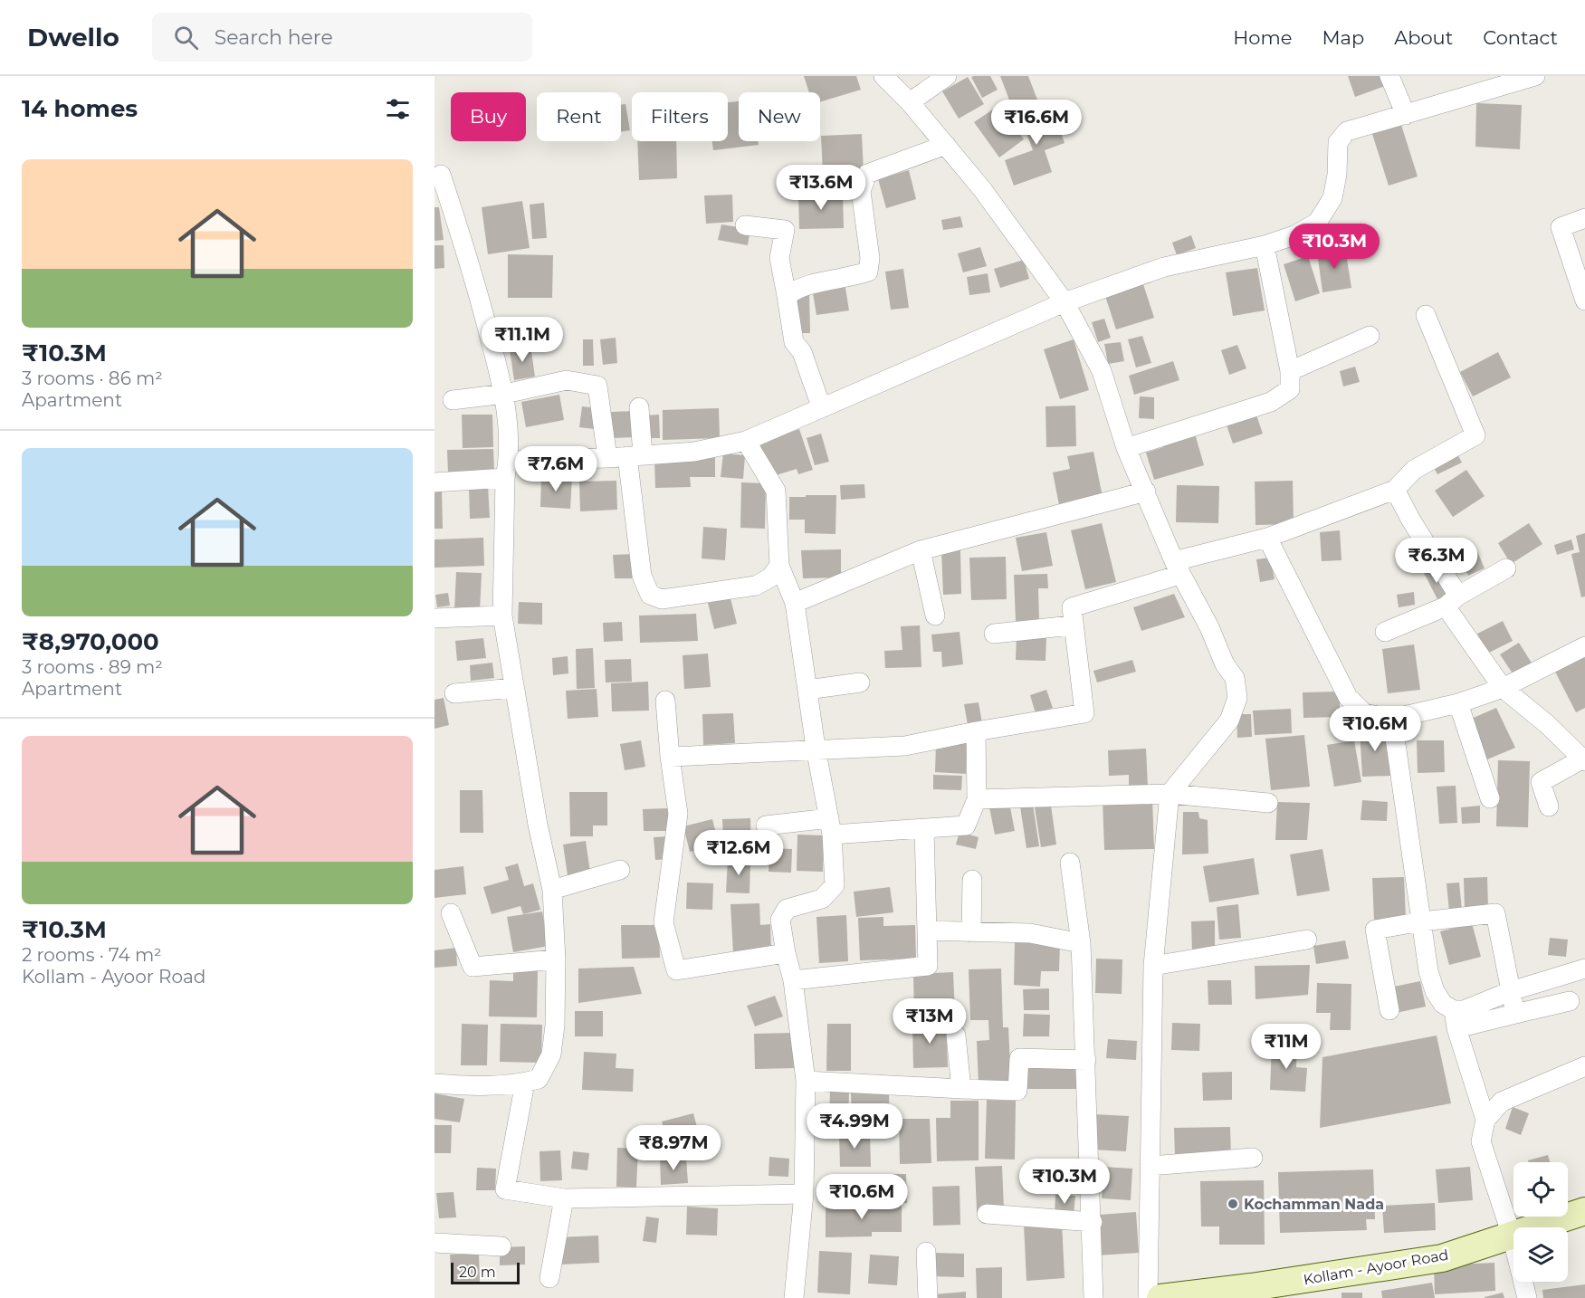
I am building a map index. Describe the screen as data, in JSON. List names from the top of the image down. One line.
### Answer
{"streets":{"main road":["Kollam - Ayoor Road"]},"places":["Kochamman Nada"],"scale_bar":"20 m","page":{"header":"Dwello","search":"Search here","nav":["Home","Map","About","Contact"],"heading":"14 homes","chip":["Buy","Rent","Filters","New"],"price":["₹16.6M","₹13.6M","₹10.3M","₹11.1M","₹7.6M","₹6.3M","₹10.6M","₹12.6M","₹13M","₹11M","₹4.99M","₹8.97M","₹10.3M","₹10.6M"],"list":[{"name":"₹10.3M","note":"3 rooms · 86 m² · Apartment"},{"name":"₹8,970,000","note":"3 rooms · 89 m² · Apartment"},{"name":"₹10.3M","note":"2 rooms · 74 m² · Kollam - Ayoor Road"}],"scale":"20 m"}}
